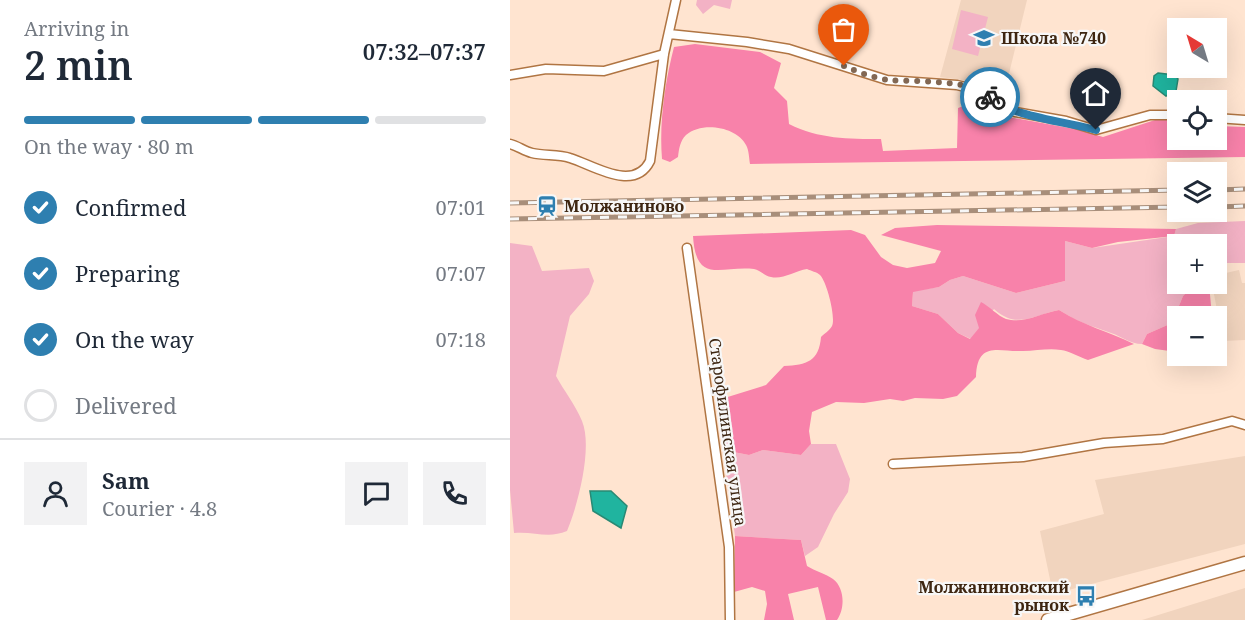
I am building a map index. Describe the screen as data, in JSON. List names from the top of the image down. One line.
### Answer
{"streets":{"street":["Старофилинская улица"]},"places":{"school or university":["Школа №740"],"station":["Молжаниново"],"bus stop":["Молжаниновский рынок"]},"north":"top left","page":{"heading":["2 min","Arriving in","07:32–07:37"],"panel":["Sam","Courier · 4.8"],"map_buttons":["+","−"],"bar":"On the way · 80 m","list":[["Confirmed","07:01"],["Preparing","07:07"],["On the way","07:18"],"Delivered"]}}
